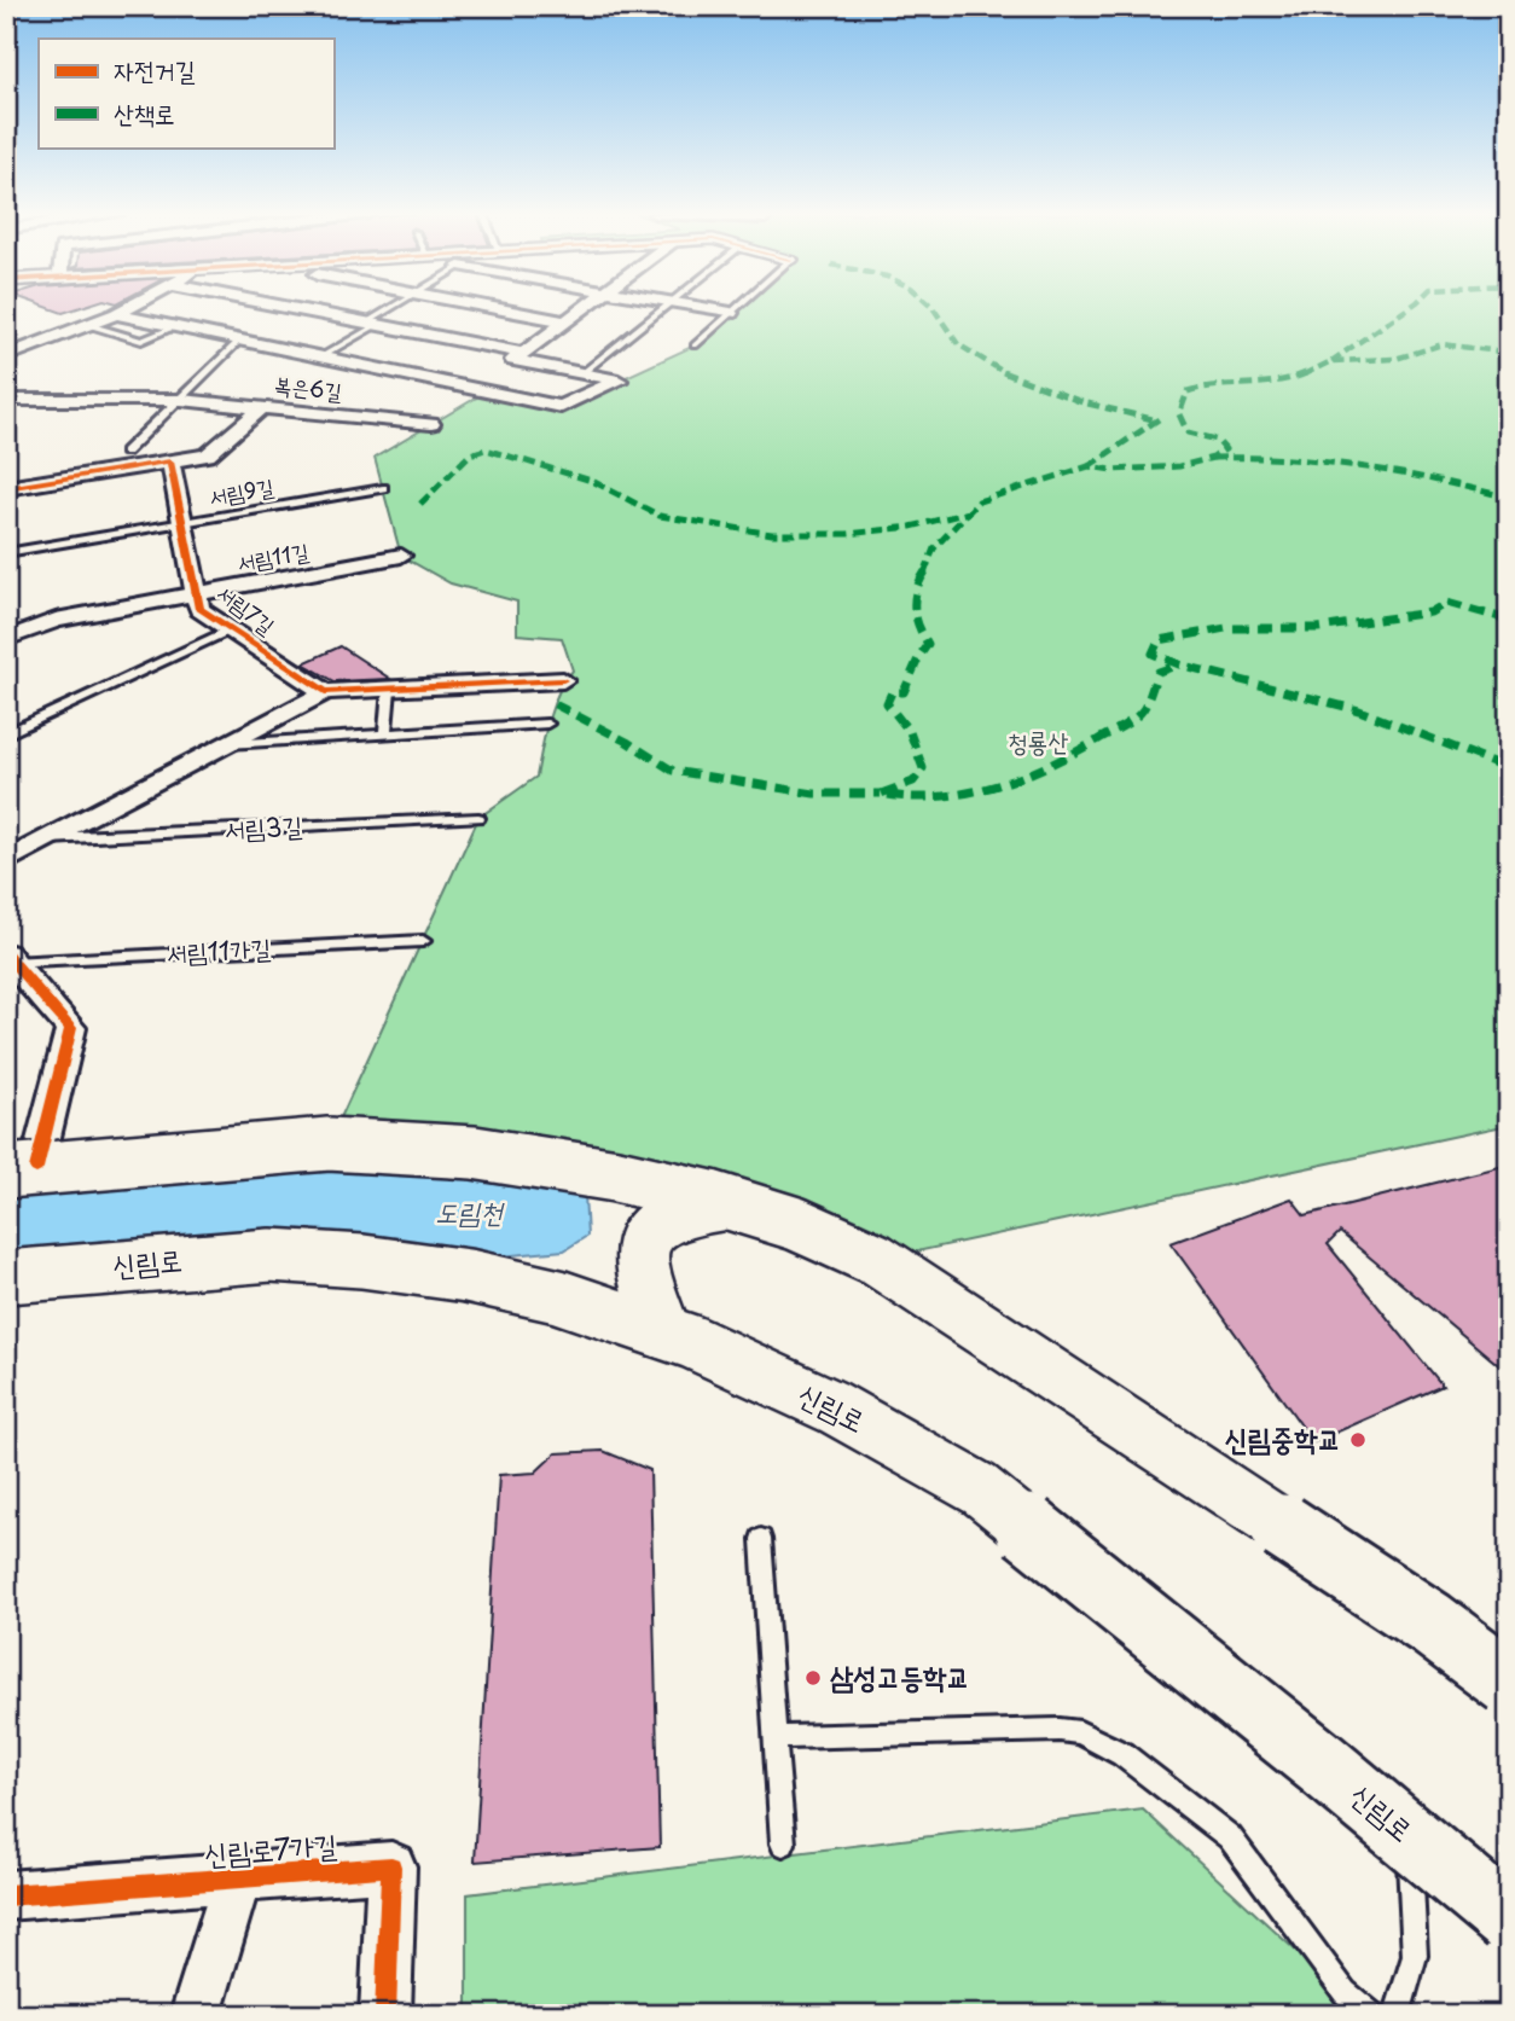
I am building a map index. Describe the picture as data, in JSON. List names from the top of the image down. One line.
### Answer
{"streets":{"main road":["신림로"],"street":["복은6길","서림11길","서림7길","서림3길","서림11가길","신림로7가길"],"lane":["서림9길"]},"crossings":[["서림9길","서림7길"],["서림11길","서림7길"],["서림7길","서림3길"]],"water":["도림천"],"parks":["청룡산"],"places":["신림중학교","삼성고등학교"],"legend":["자전거길","산책로"]}
